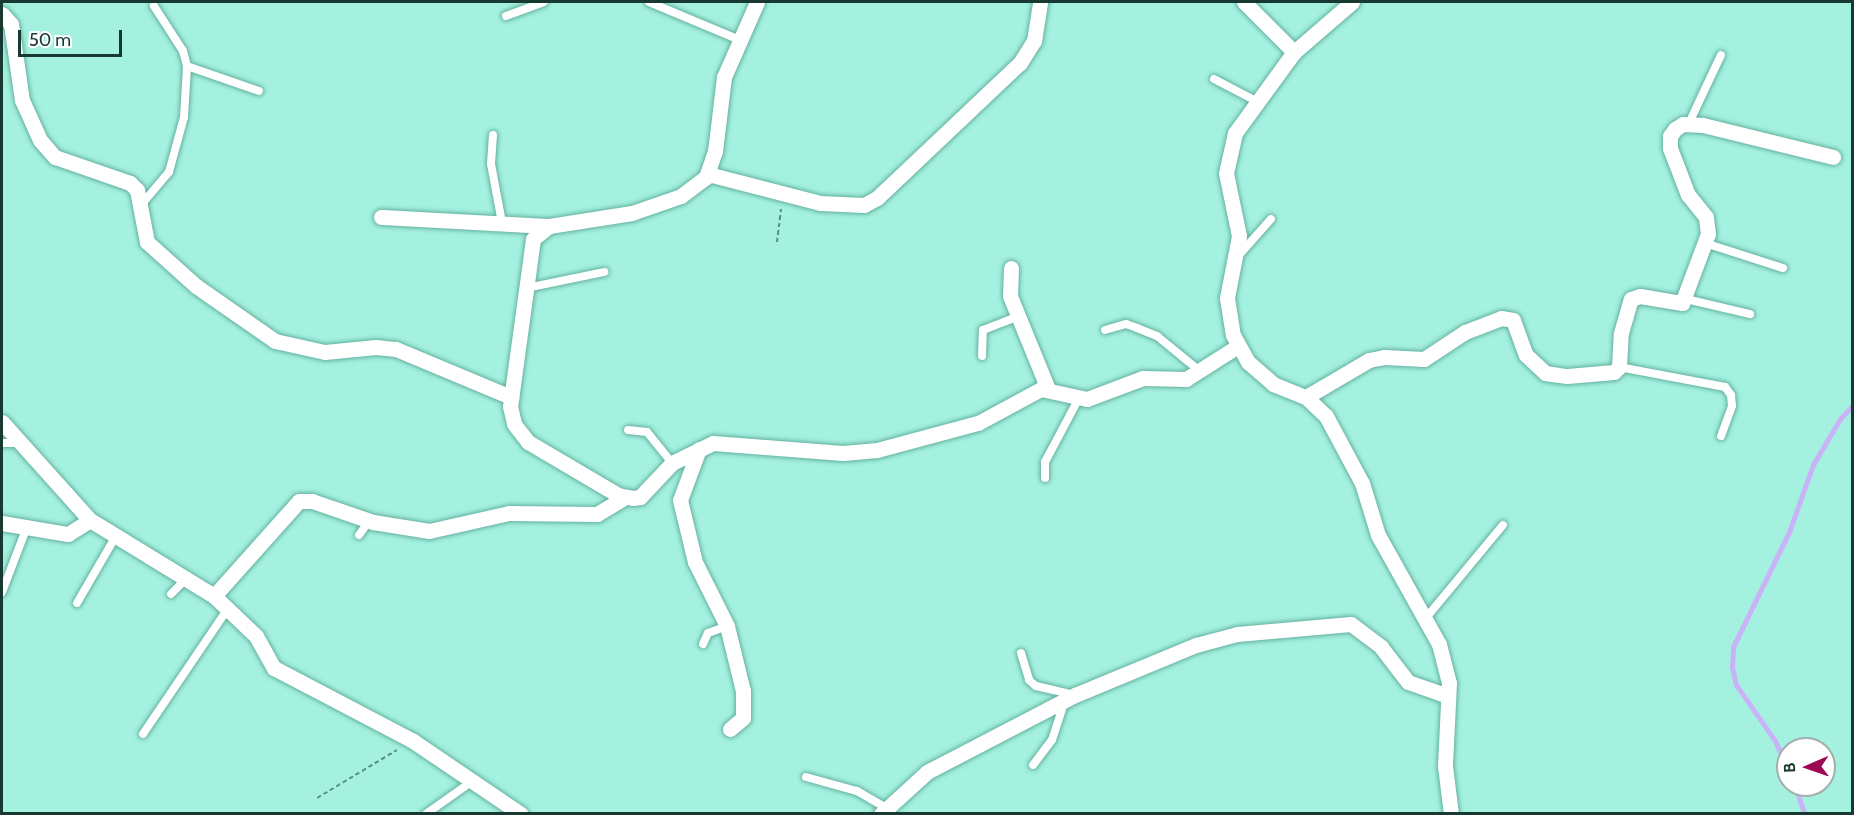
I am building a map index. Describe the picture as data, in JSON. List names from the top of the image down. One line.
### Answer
{"scale_bar":"50 m","north":"left"}
